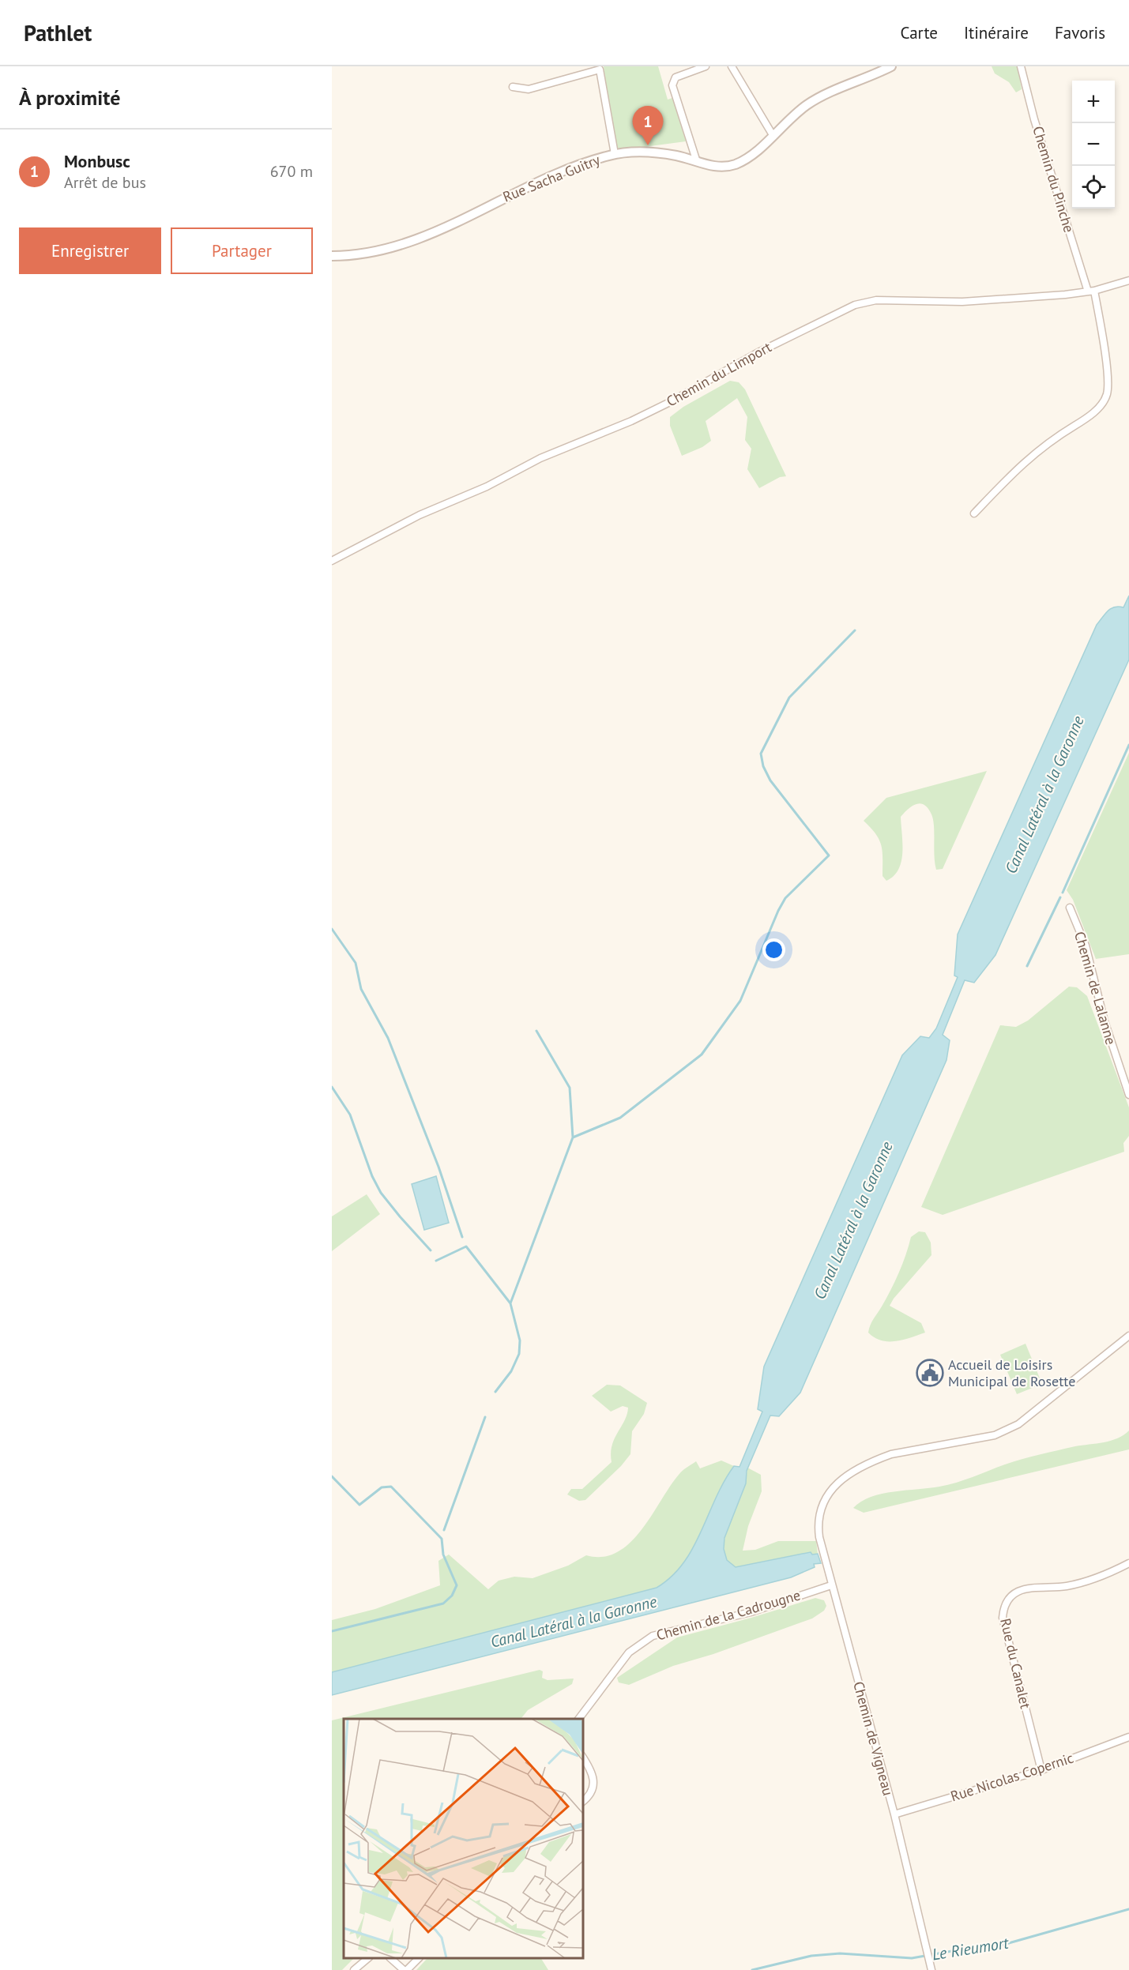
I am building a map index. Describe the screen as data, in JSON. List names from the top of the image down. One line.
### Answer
{"streets":{"street":["Rue Sacha Guitry","Chemin du Pinche","Chemin du Limport","Chemin de Lalanne","Chemin de la Cadrougne","Rue du Canalet","Chemin de Vigneau","Rue Nicolas Copernic"]},"crossings":[["Chemin du Pinche","Chemin du Limport"],["Chemin de la Cadrougne","Chemin de Vigneau"],["Rue du Canalet","Rue Nicolas Copernic"],["Chemin de Vigneau","Rue Nicolas Copernic"]],"water":["Canal Latéral à la Garonne","Le Rieumort"],"places":{"public building":["Accueil de Loisirs Municipal de Rosette"]},"page":{"header":"Pathlet","nav":["Carte","Itinéraire","Favoris"],"heading":"À proximité","map_buttons":["+","−"],"pins":"1","list":[{"mark":"1","name":"Monbusc","note":"Arrêt de bus","value":"670 m"}],"buttons":["Enregistrer","Partager"]}}
